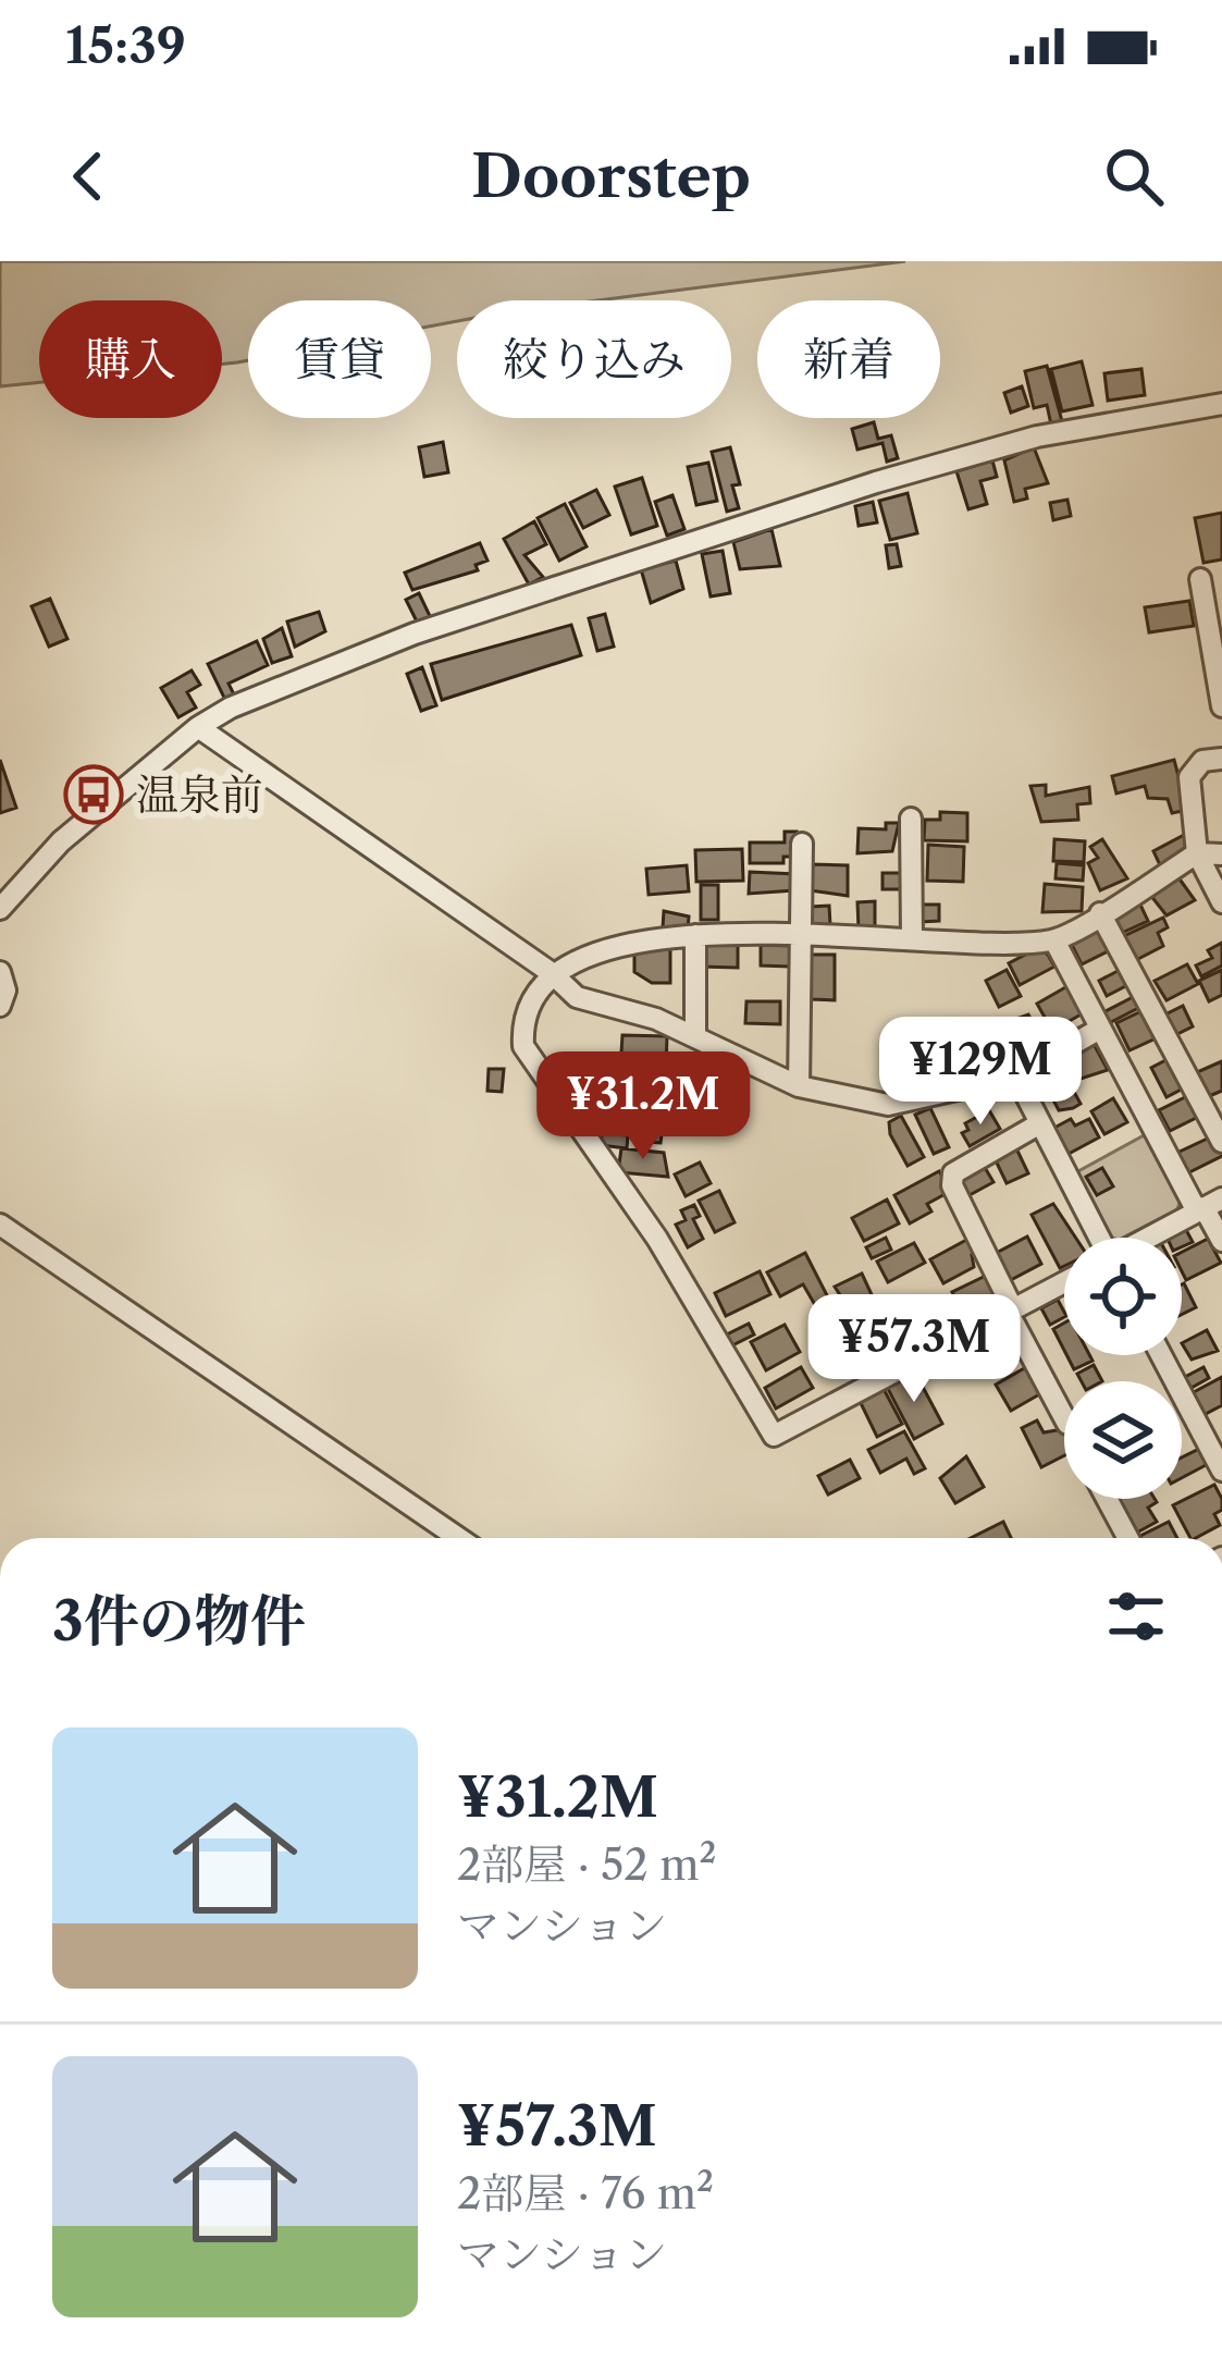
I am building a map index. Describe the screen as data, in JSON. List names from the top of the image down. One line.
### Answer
{"places":{"bus stop":["温泉前"]},"page":{"status":"15:39","header":"Doorstep","chip":["購入","賃貸","絞り込み","新着"],"price":["¥129M","¥31.2M","¥57.3M"],"heading":"3件の物件","list":[{"name":"¥31.2M","note":"2部屋 · 52 m² · マンション"},{"name":"¥57.3M","note":"2部屋 · 76 m² · マンション"}]}}
